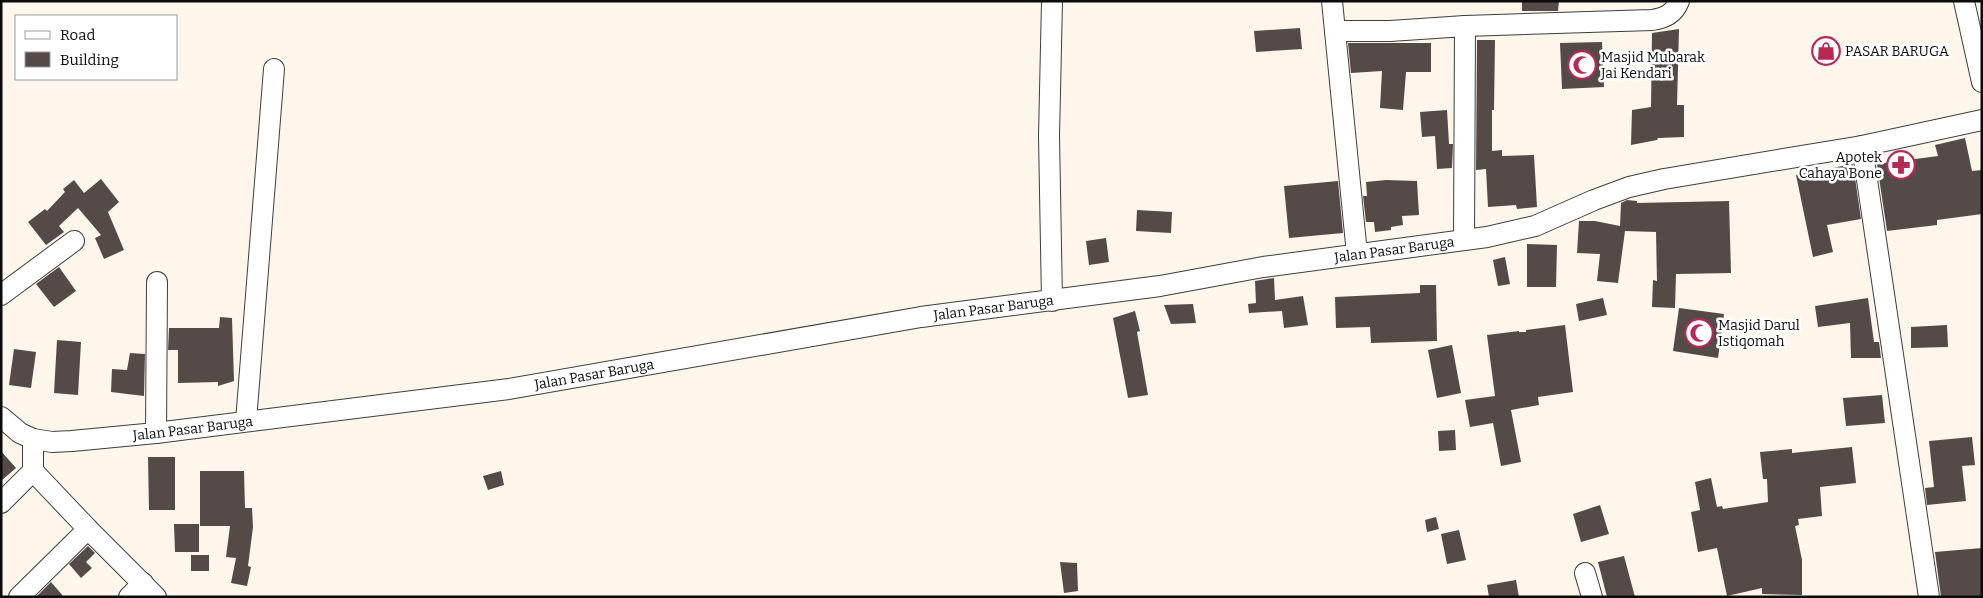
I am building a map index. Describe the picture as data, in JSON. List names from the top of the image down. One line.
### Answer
{"streets":{"street":["Jalan Pasar Baruga"]},"places":{"shop":["PASAR BARUGA"],"mosque":["Masjid Mubarak Jai Kendari","Masjid Darul Istiqomah"],"pharmacy":["Apotek Cahaya Bone"]},"legend":["Road","Building"]}
